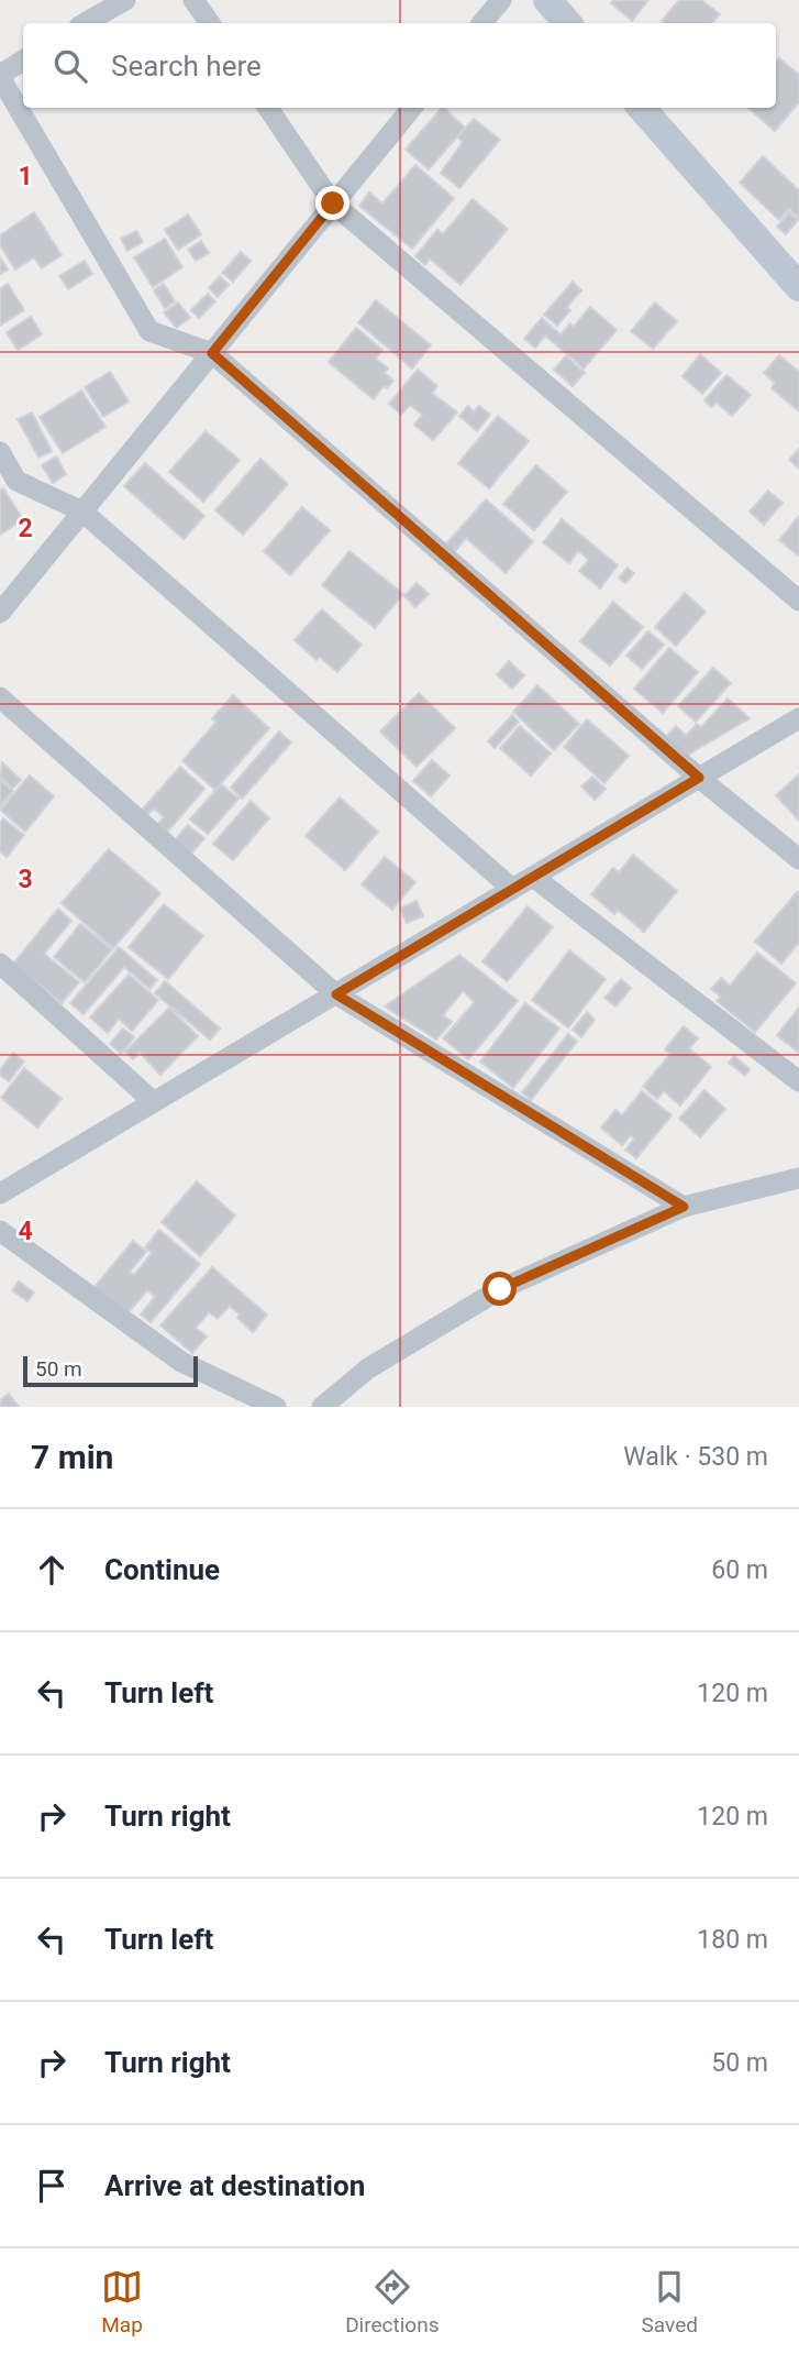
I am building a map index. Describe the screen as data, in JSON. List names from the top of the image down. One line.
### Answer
{"scale_bar":"50 m","page":{"search":"Search here","scale":"50 m","heading":["7 min","Walk · 530 m"],"list":[["Continue","60 m"],["Turn left","120 m"],["Turn right","120 m"],["Turn left","180 m"],["Turn right","50 m"],"Arrive at destination"],"nav":["Map","Directions","Saved"]},"grid":{"rows":["1","2","3","4"]}}
